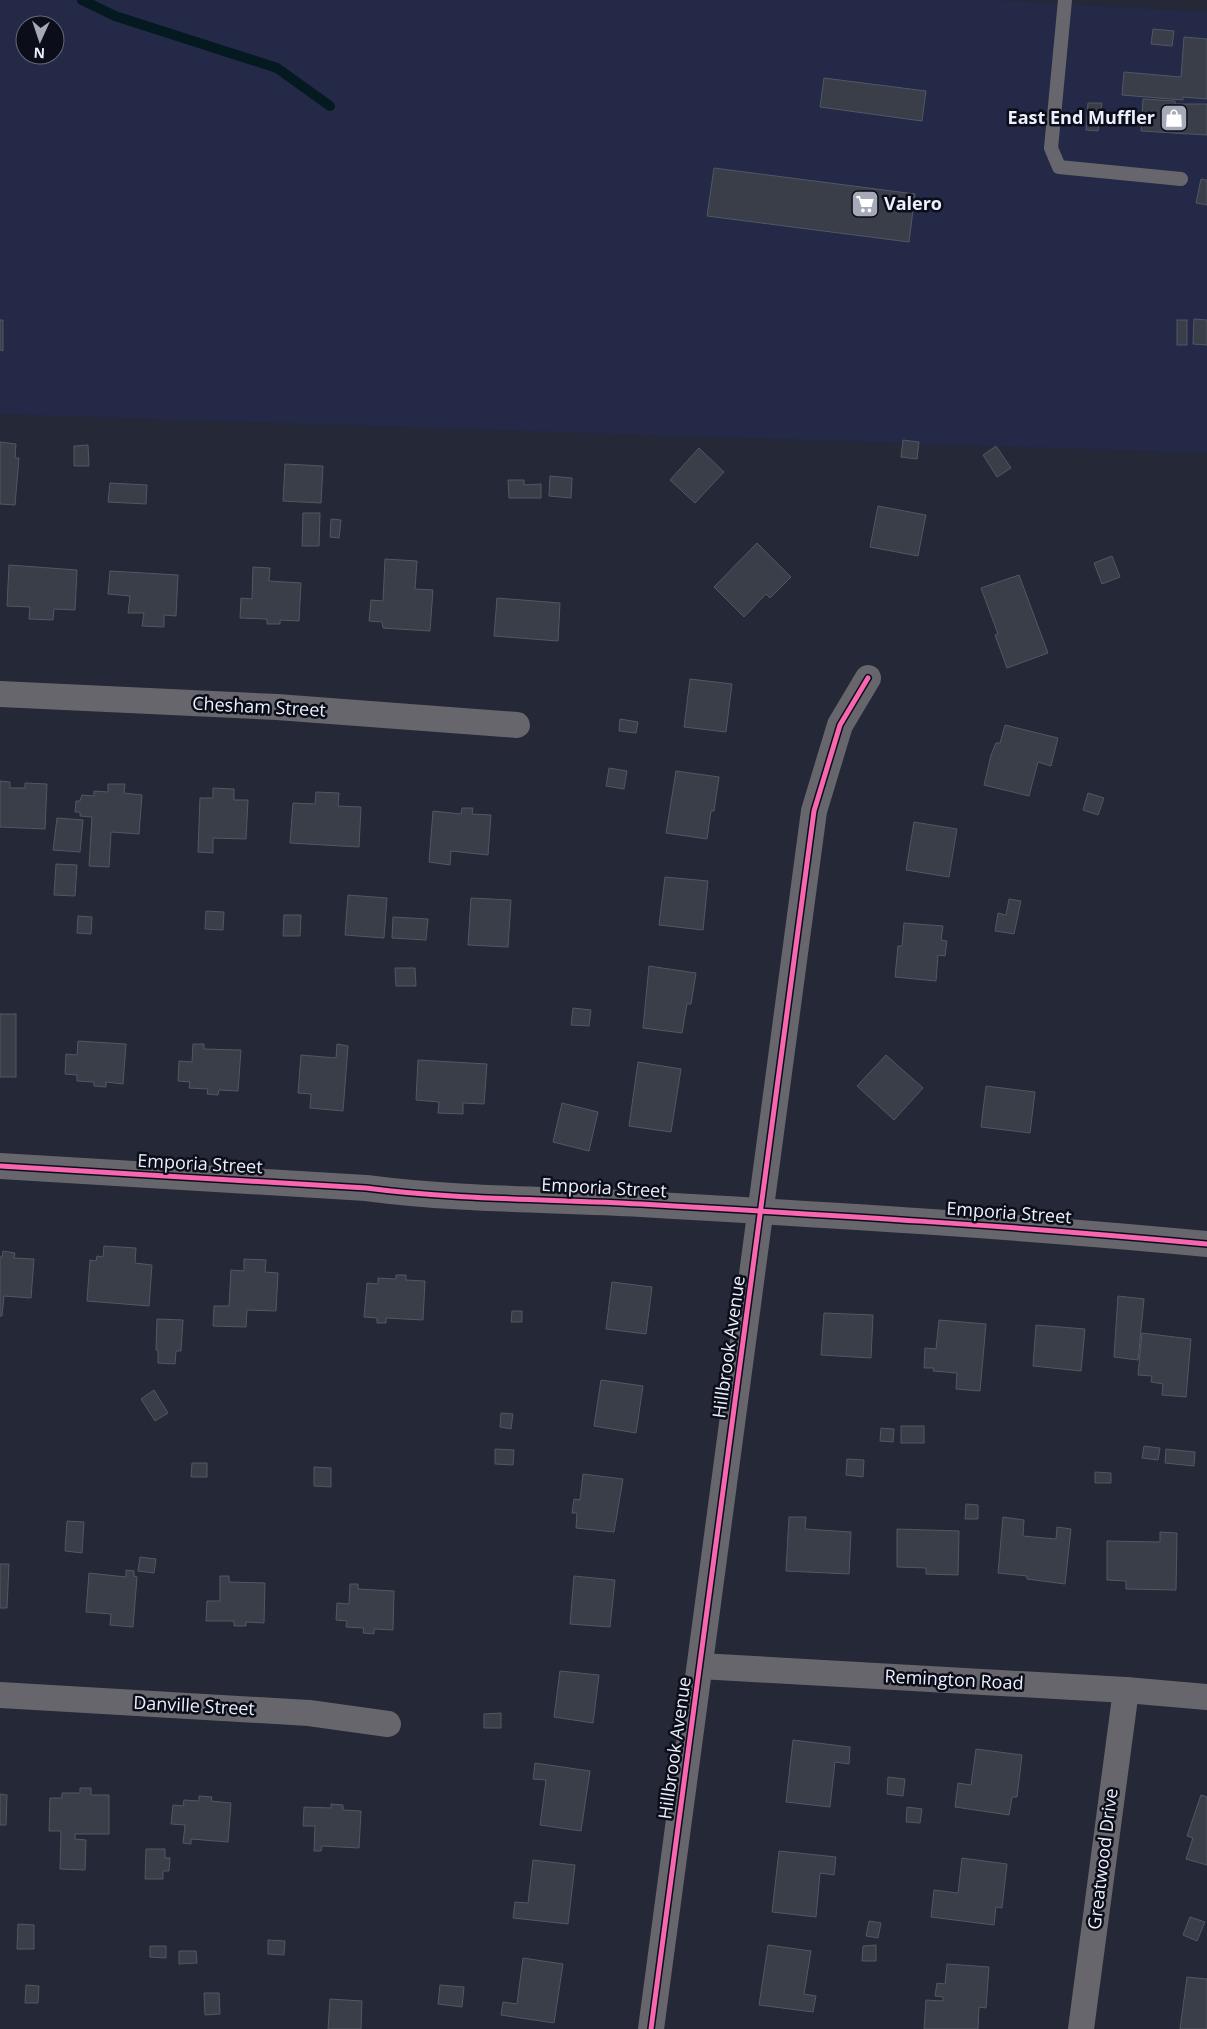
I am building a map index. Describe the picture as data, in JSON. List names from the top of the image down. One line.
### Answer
{"streets":{"street":["Chesham Street","Emporia Street","Hillbrook Avenue","Remington Road","Danville Street","Greatwood Drive"]},"crossings":[["Emporia Street","Hillbrook Avenue"],["Hillbrook Avenue","Remington Road"],["Remington Road","Greatwood Drive"]],"places":{"shop":["East End Muffler"],"supermarket":["Valero"]},"north":"bottom"}
